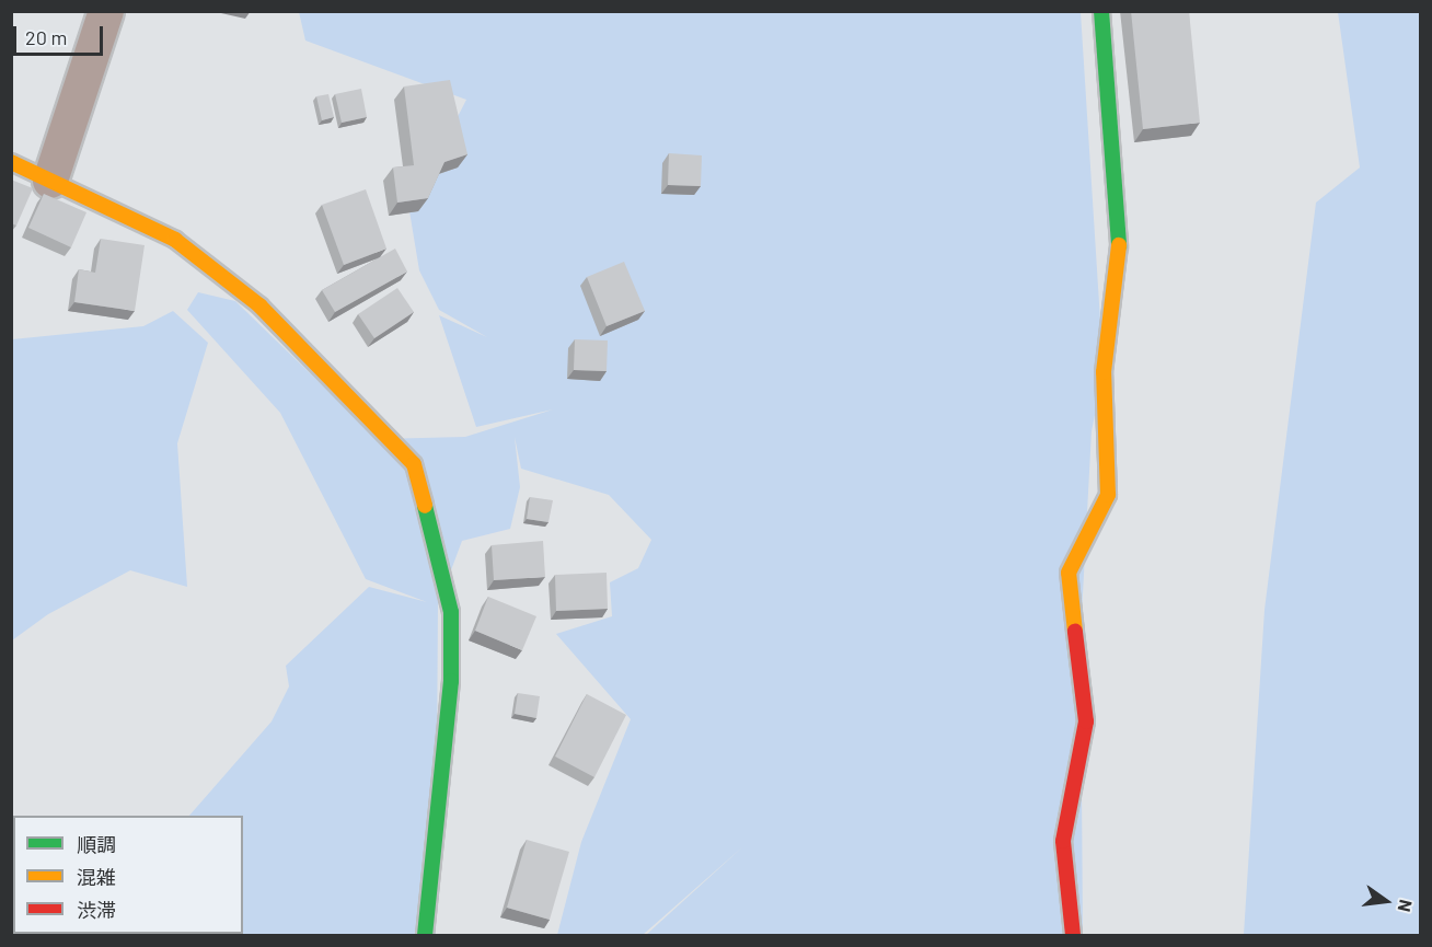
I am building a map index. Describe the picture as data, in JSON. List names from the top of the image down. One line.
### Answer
{"legend":["順調","混雑","渋滞"],"scale_bar":"20 m","north":"right"}
